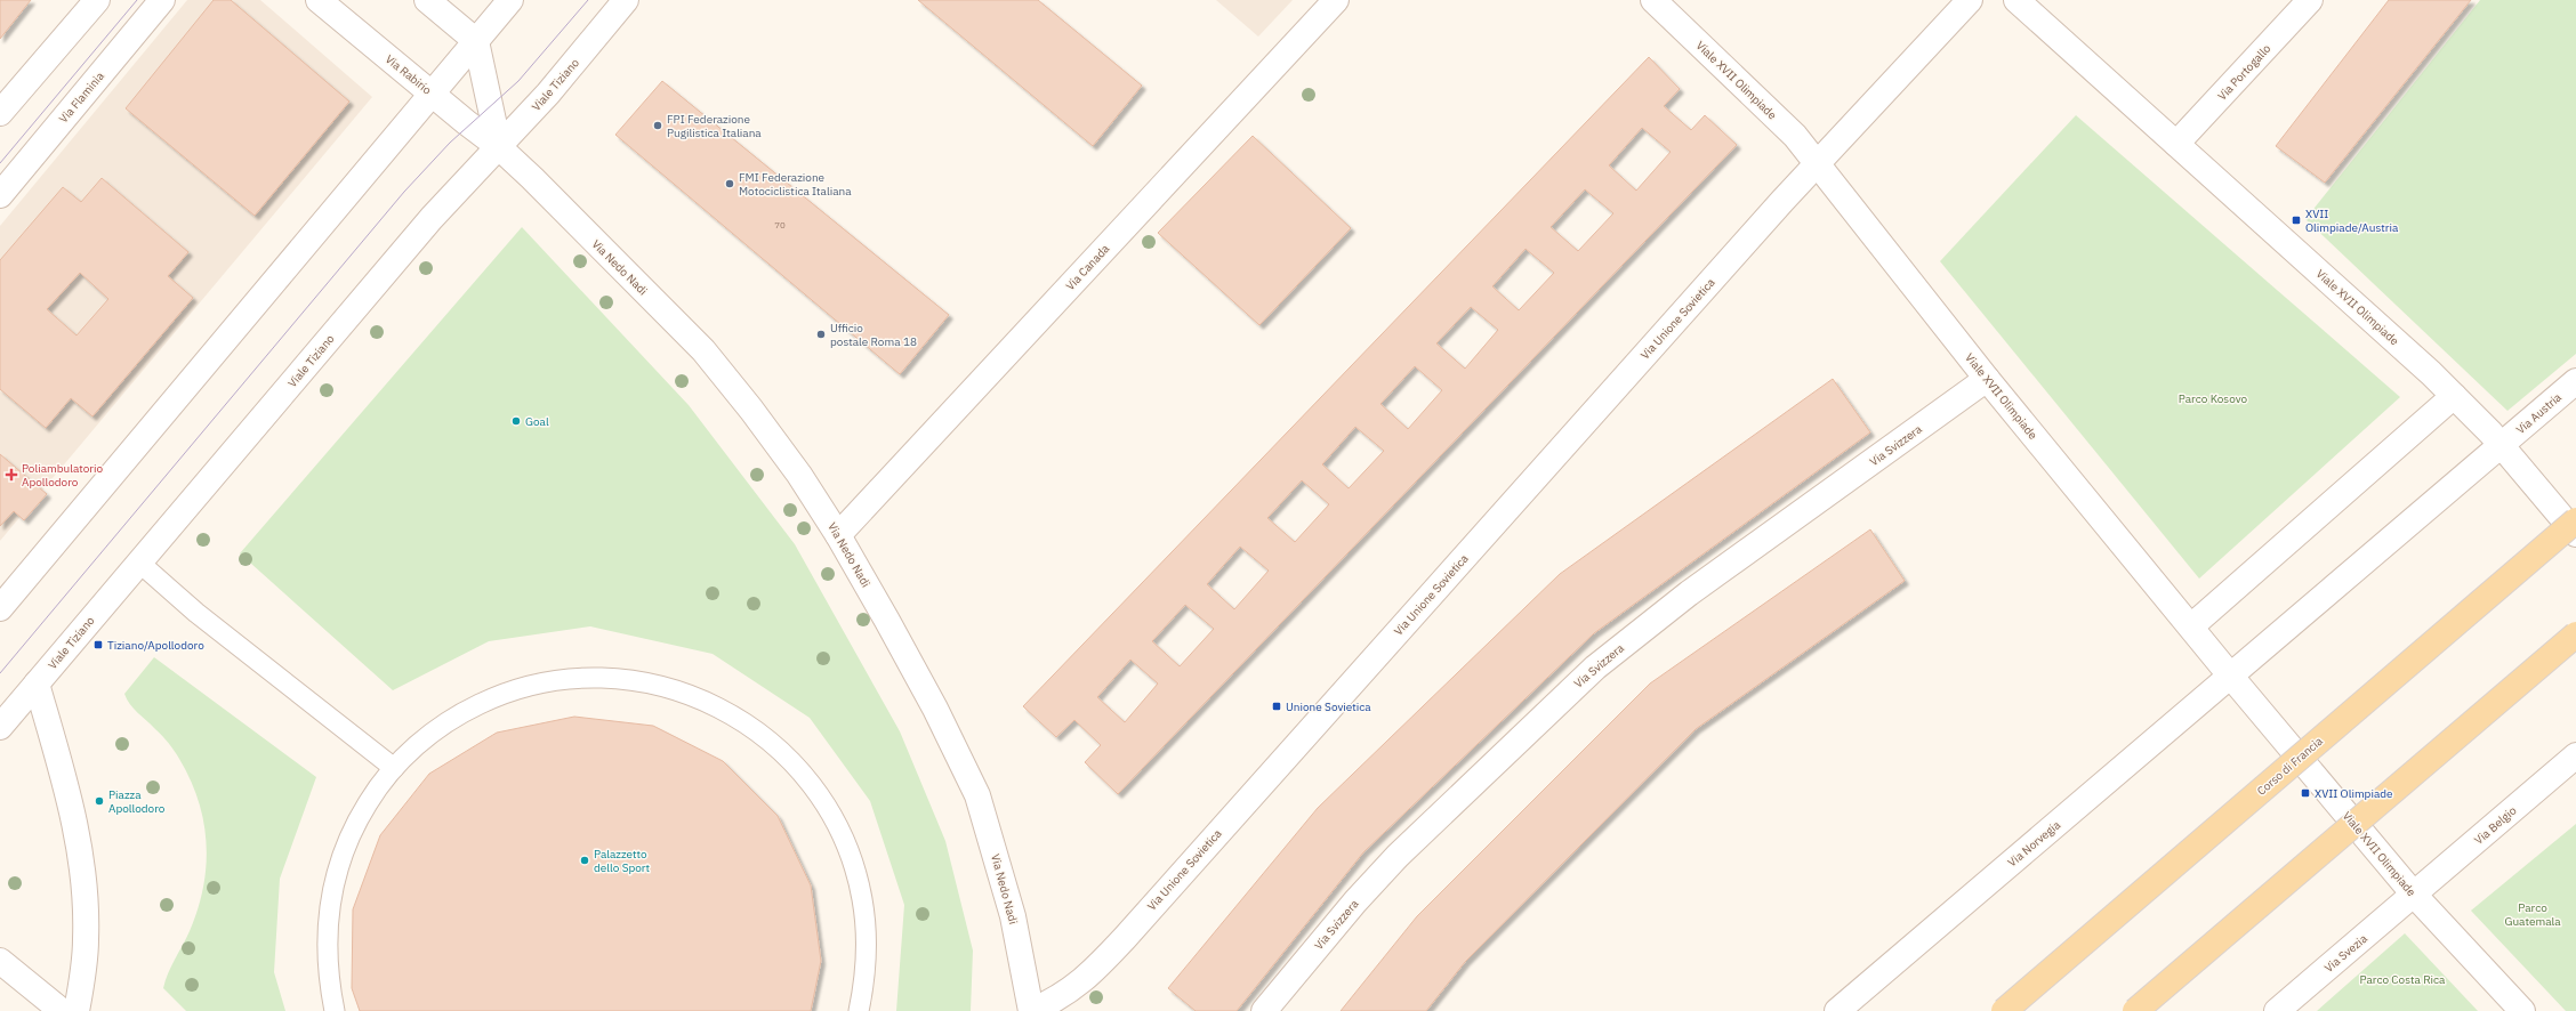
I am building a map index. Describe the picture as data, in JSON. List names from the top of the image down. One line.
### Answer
{"streets":{"main road":["Corso di Francia"],"street":["Via Portogallo","Via Rabirio","Viale XVII Olimpiade","Viale Tiziano","Via Flaminia","Via Nedo Nadi","Via Canada","Via Unione Sovietica","Via Austria","Via Svizzera","Via Belgio","Via Norvegia","Via Svezia"]},"crossings":[["Via Portogallo","Viale XVII Olimpiade"],["Via Rabirio","Viale Tiziano"],["Via Rabirio","Via Nedo Nadi"],["Viale XVII Olimpiade","Via Unione Sovietica"],["Viale XVII Olimpiade","Via Austria"],["Viale XVII Olimpiade","Via Svizzera"],["Viale XVII Olimpiade","Via Belgio"],["Viale XVII Olimpiade","Via Norvegia"],["Viale XVII Olimpiade","Via Svezia"],["Via Nedo Nadi","Via Canada"],["Via Nedo Nadi","Via Unione Sovietica"],["Via Austria","Via Norvegia"],["Via Belgio","Via Svezia"]],"parks":["Parco Kosovo","Parco Guatemala","Parco Costa Rica"],"places":{"other":["FPI Federazione Pugilistica Italiana","FMI Federazione Motociclistica Italiana","Ufficio postale Roma 18","Goal","Piazza Apollodoro","Palazzetto dello Sport"],"transit":["XVII Olimpiade/Austria","Tiziano/Apollodoro","Unione Sovietica","XVII Olimpiade"],"health":["Poliambulatorio Apollodoro"]},"house_numbers":["70"]}
